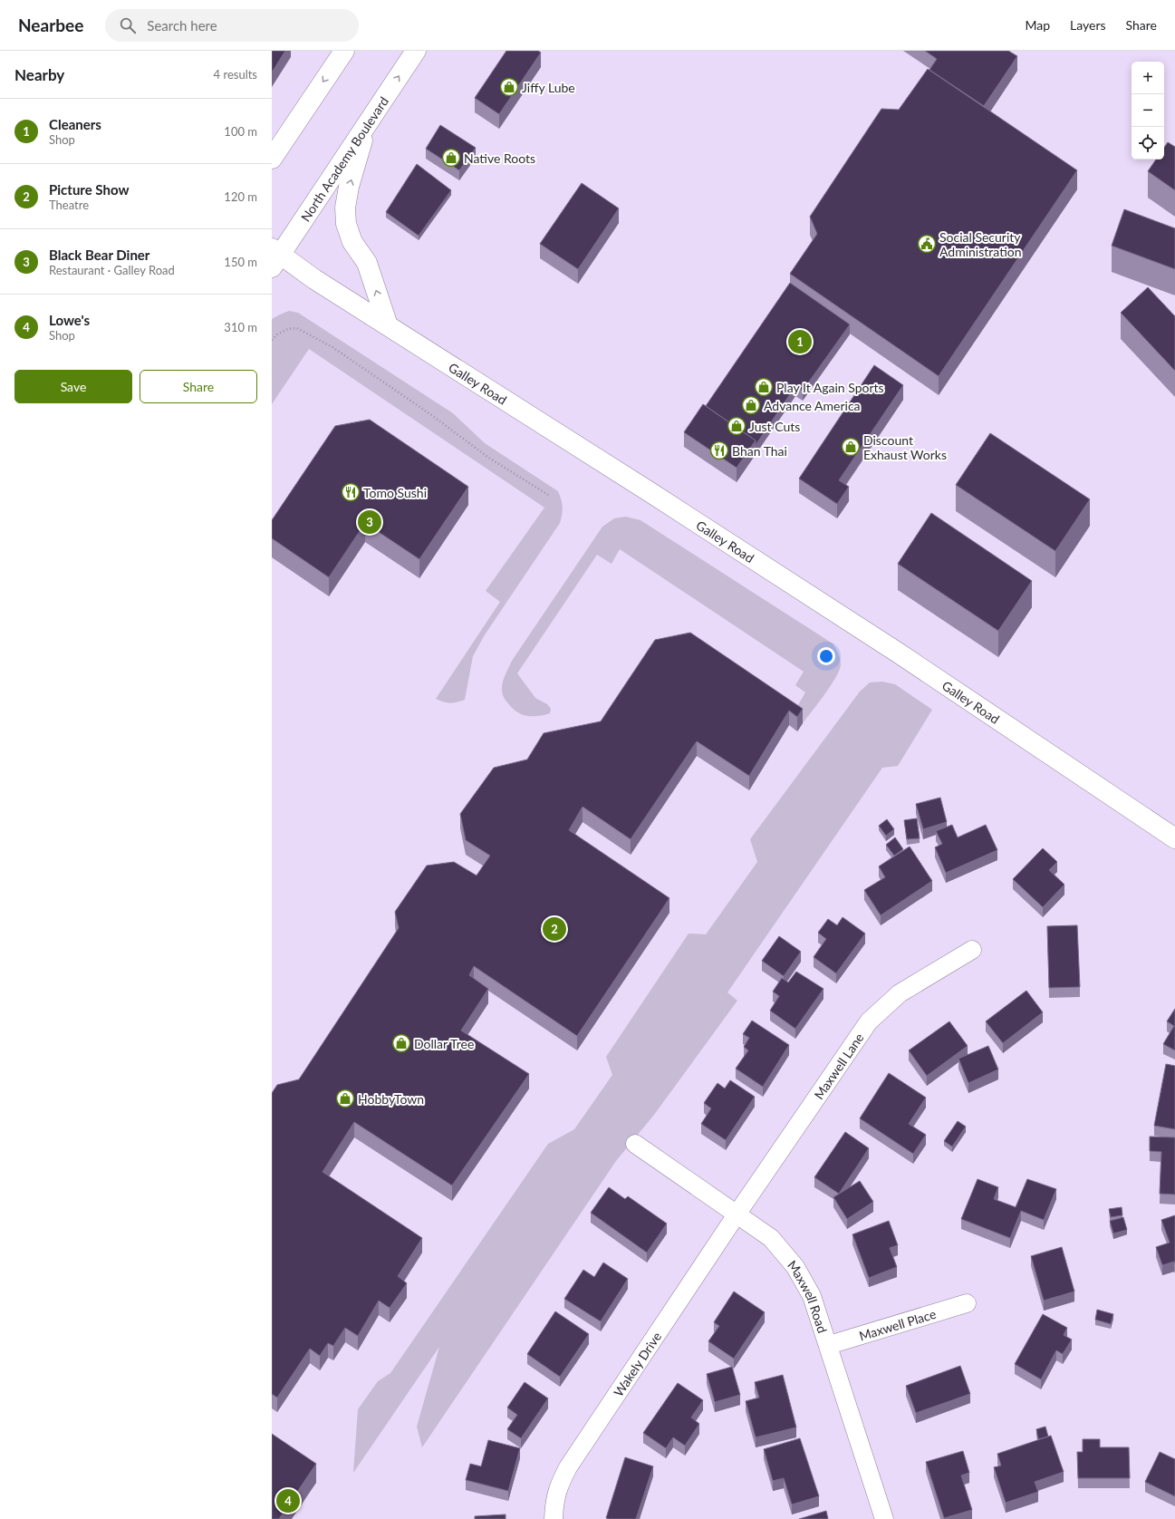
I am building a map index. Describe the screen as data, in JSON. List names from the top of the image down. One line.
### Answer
{"streets":{"main road":["North Academy Boulevard","Galley Road"],"street":["Maxwell Lane","Maxwell Road","Maxwell Place","Wakely Drive"]},"crossings":[["North Academy Boulevard","Galley Road"],["Maxwell Lane","Maxwell Road"],["Maxwell Lane","Wakely Drive"],["Maxwell Road","Maxwell Place"],["Maxwell Road","Wakely Drive"]],"places":{"shop":["Jiffy Lube","Native Roots","Play It Again Sports","Advance America","Just Cuts","Discount Exhaust Works","Dollar Tree","HobbyTown"],"public building":["Social Security Administration"],"restaurant":["Bhan Thai","Tomo Sushi"]},"page":{"header":"Nearbee","search":"Search here","nav":["Map","Layers","Share"],"heading":["Nearby","4 results"],"map_buttons":["+","−"],"list":[{"mark":"1","name":"Cleaners","note":"Shop","value":"100 m"},{"mark":"2","name":"Picture Show","note":"Theatre","value":"120 m"},{"mark":"3","name":"Black Bear Diner","note":"Restaurant · Galley Road","value":"150 m"},{"mark":"4","name":"Lowe's","note":"Shop","value":"310 m"}],"pins":["1","3","2","4"],"buttons":["Save","Share"]}}
